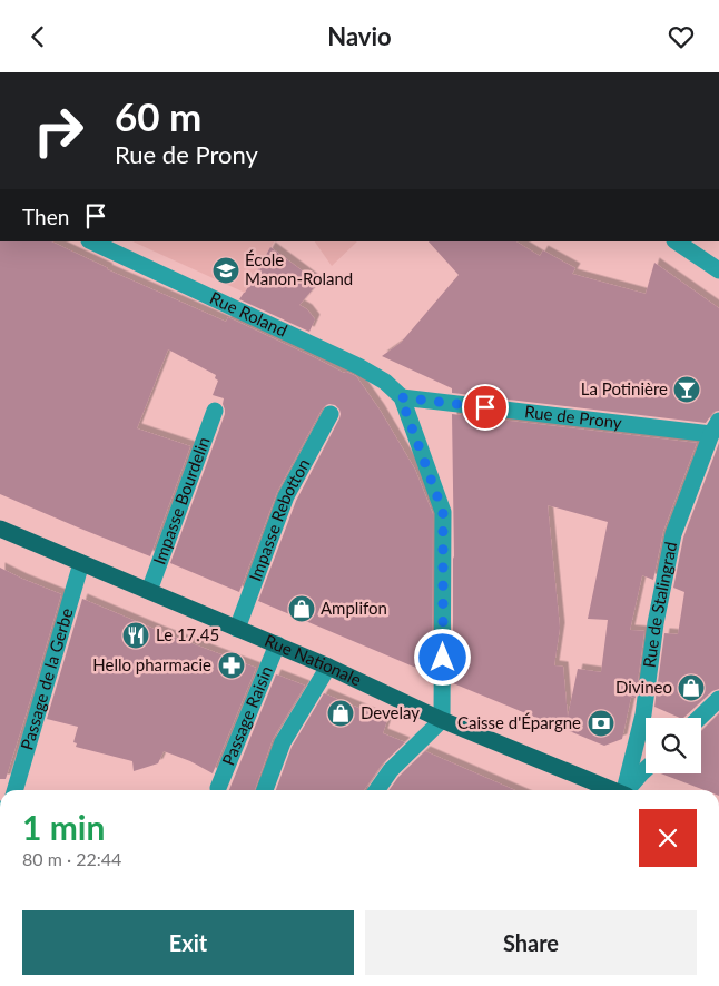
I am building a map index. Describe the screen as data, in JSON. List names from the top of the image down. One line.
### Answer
{"streets":{"main road":["Rue Nationale"],"street":["Rue Roland","Rue de Prony","Impasse Bourdelin","Impasse Rebotton","Rue de Stalingrad","Passage de la Gerbe","Passage Raisin"]},"crossings":[["Rue Roland","Rue de Prony"],["Rue de Prony","Rue de Stalingrad"],["Impasse Bourdelin","Rue Nationale"],["Impasse Rebotton","Rue Nationale"],["Rue Nationale","Passage de la Gerbe"],["Rue Nationale","Passage Raisin"]],"places":{"school or university":["École Manon-Roland"],"bar":["La Potinière"],"shop":["Amplifon","Divineo","Develay"],"restaurant":["Le 17.45"],"pharmacy":["Hello pharmacie"],"bank":["Caisse d'Épargne"]},"page":{"header":"Navio","turn":["60 m","Rue de Prony"],"then":"Then","heading":["1 min","80 m · 22:44"],"buttons":["Exit","Share"]}}
